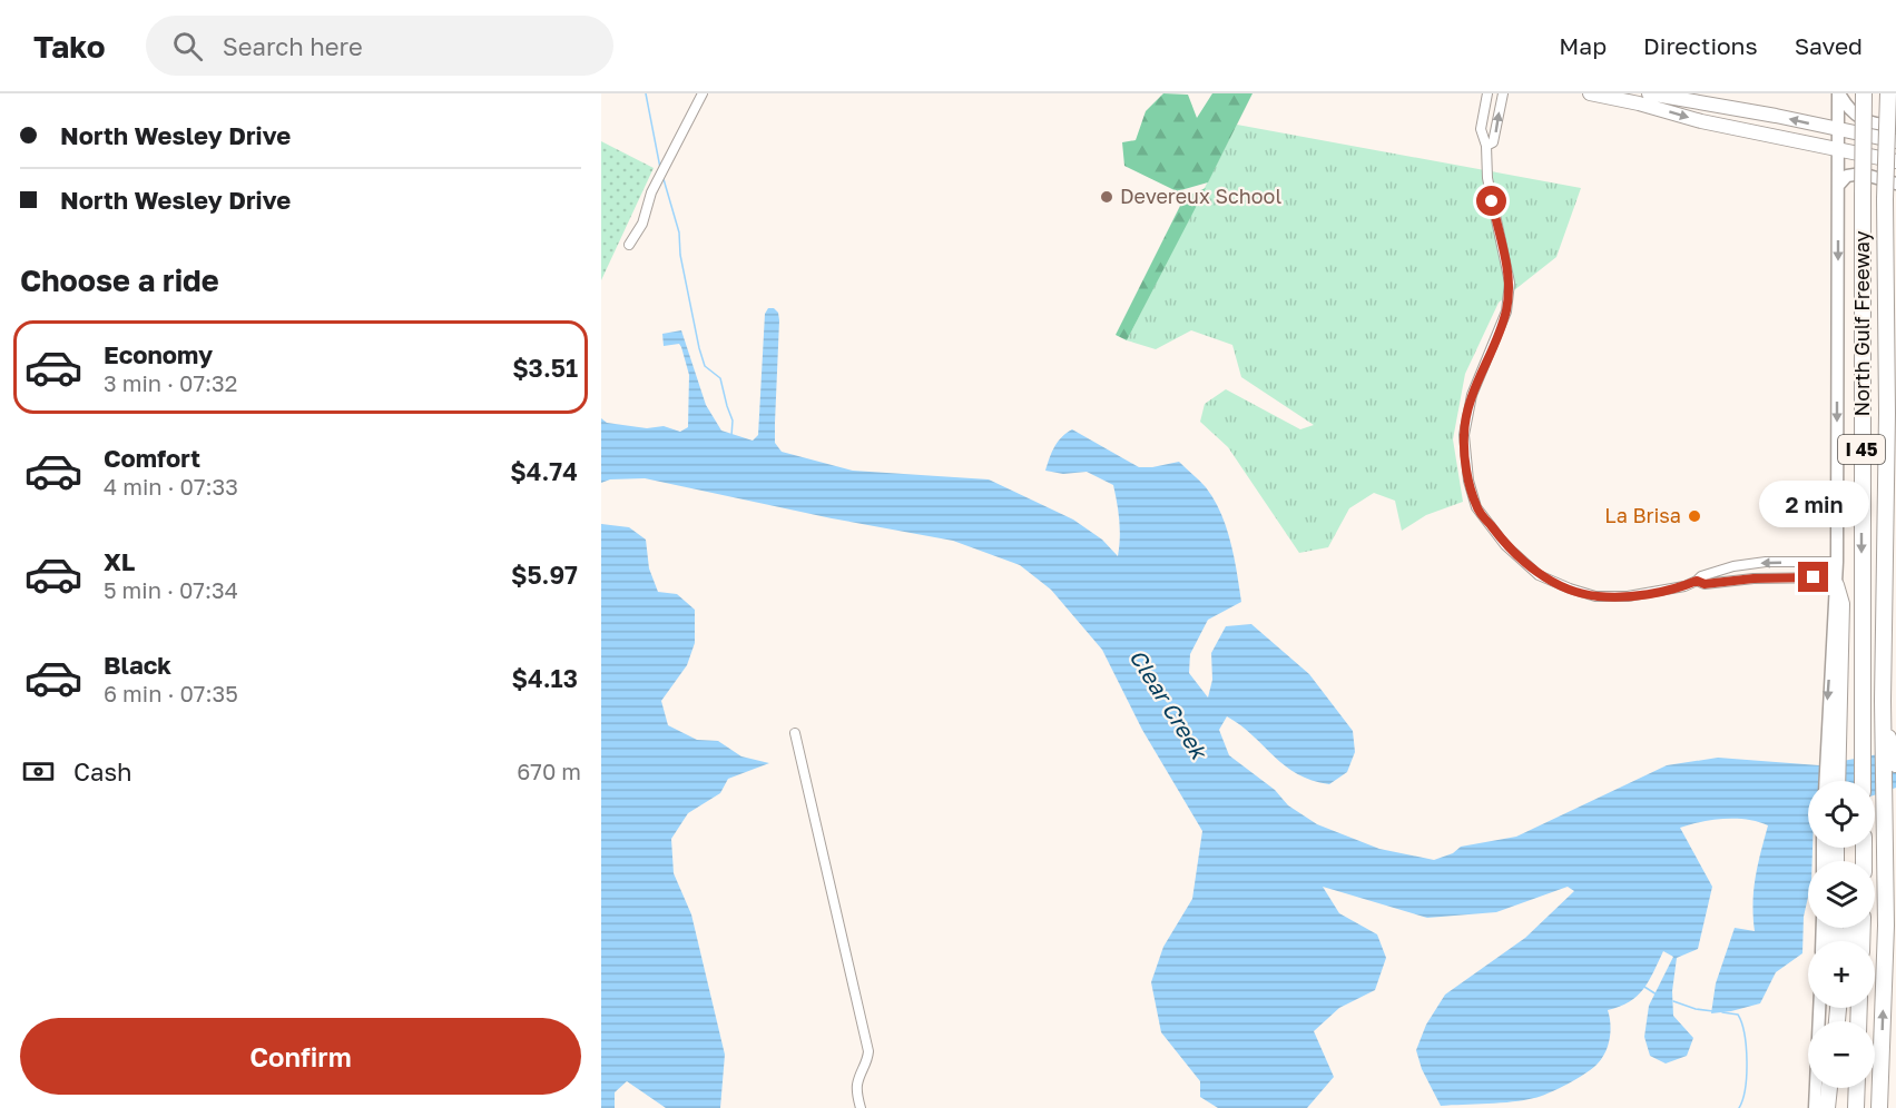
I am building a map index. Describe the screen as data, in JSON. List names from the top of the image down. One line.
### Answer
{"streets":{"highway":["North Gulf Freeway","I 45"]},"crossings":[["North Gulf Freeway","I 45"]],"water":["Clear Creek"],"places":["Devereux School","La Brisa"],"page":{"header":"Tako","search":"Search here","nav":["Map","Directions","Saved"],"banner":["North Wesley Drive","North Wesley Drive"],"heading":"Choose a ride","list":[{"name":"Economy","note":"3 min · 07:32","value":"$3.51"},{"name":"Comfort","note":"4 min · 07:33","value":"$4.74"},{"name":"XL","note":"5 min · 07:34","value":"$5.97"},{"name":"Black","note":"6 min · 07:35","value":"$4.13"}],"bubble":"2 min","pay":["Cash","670 m"],"map_buttons":["+","−"],"buttons":"Confirm"}}
